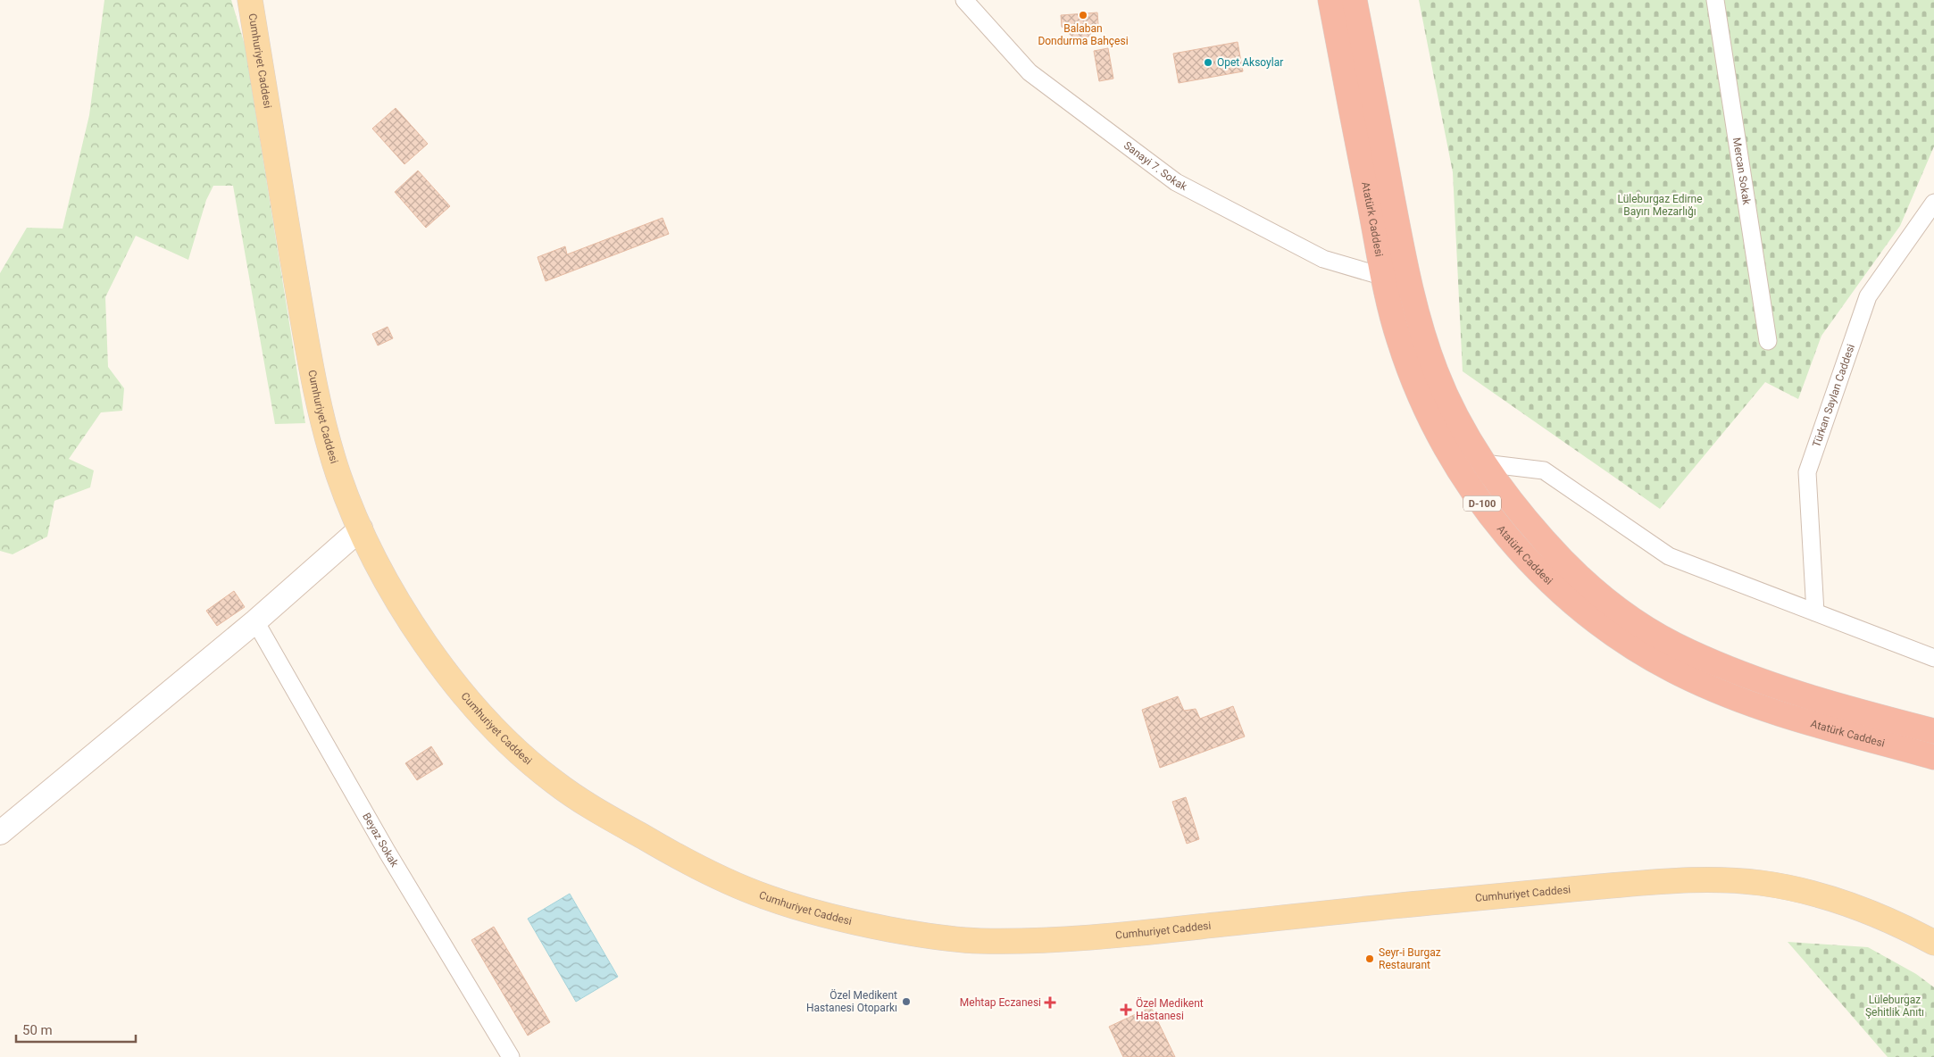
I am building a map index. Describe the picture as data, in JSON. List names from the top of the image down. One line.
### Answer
{"streets":{"highway":["Atatürk Caddesi","D-100"],"main road":["Cumhuriyet Caddesi"],"street":["Sanayi 7. Sokak","Mercan Sokak","Türkan Saylan Caddesi","Beyaz Sokak"]},"crossings":[["Sanayi 7. Sokak","Atatürk Caddesi"]],"parks":["Lüleburgaz Edirne Bayırı Mezarlığı","Lüleburgaz Şehitlik Anıtı"],"places":{"other":["Balaban Dondurma Bahçesi","Opet Aksoylar","Seyr-i Burgaz Restaurant","Özel Medikent Hastanesi Otoparkı"],"health":["Mehtap Eczanesi","Özel Medikent Hastanesi"]},"scale_bar":"50 m"}
